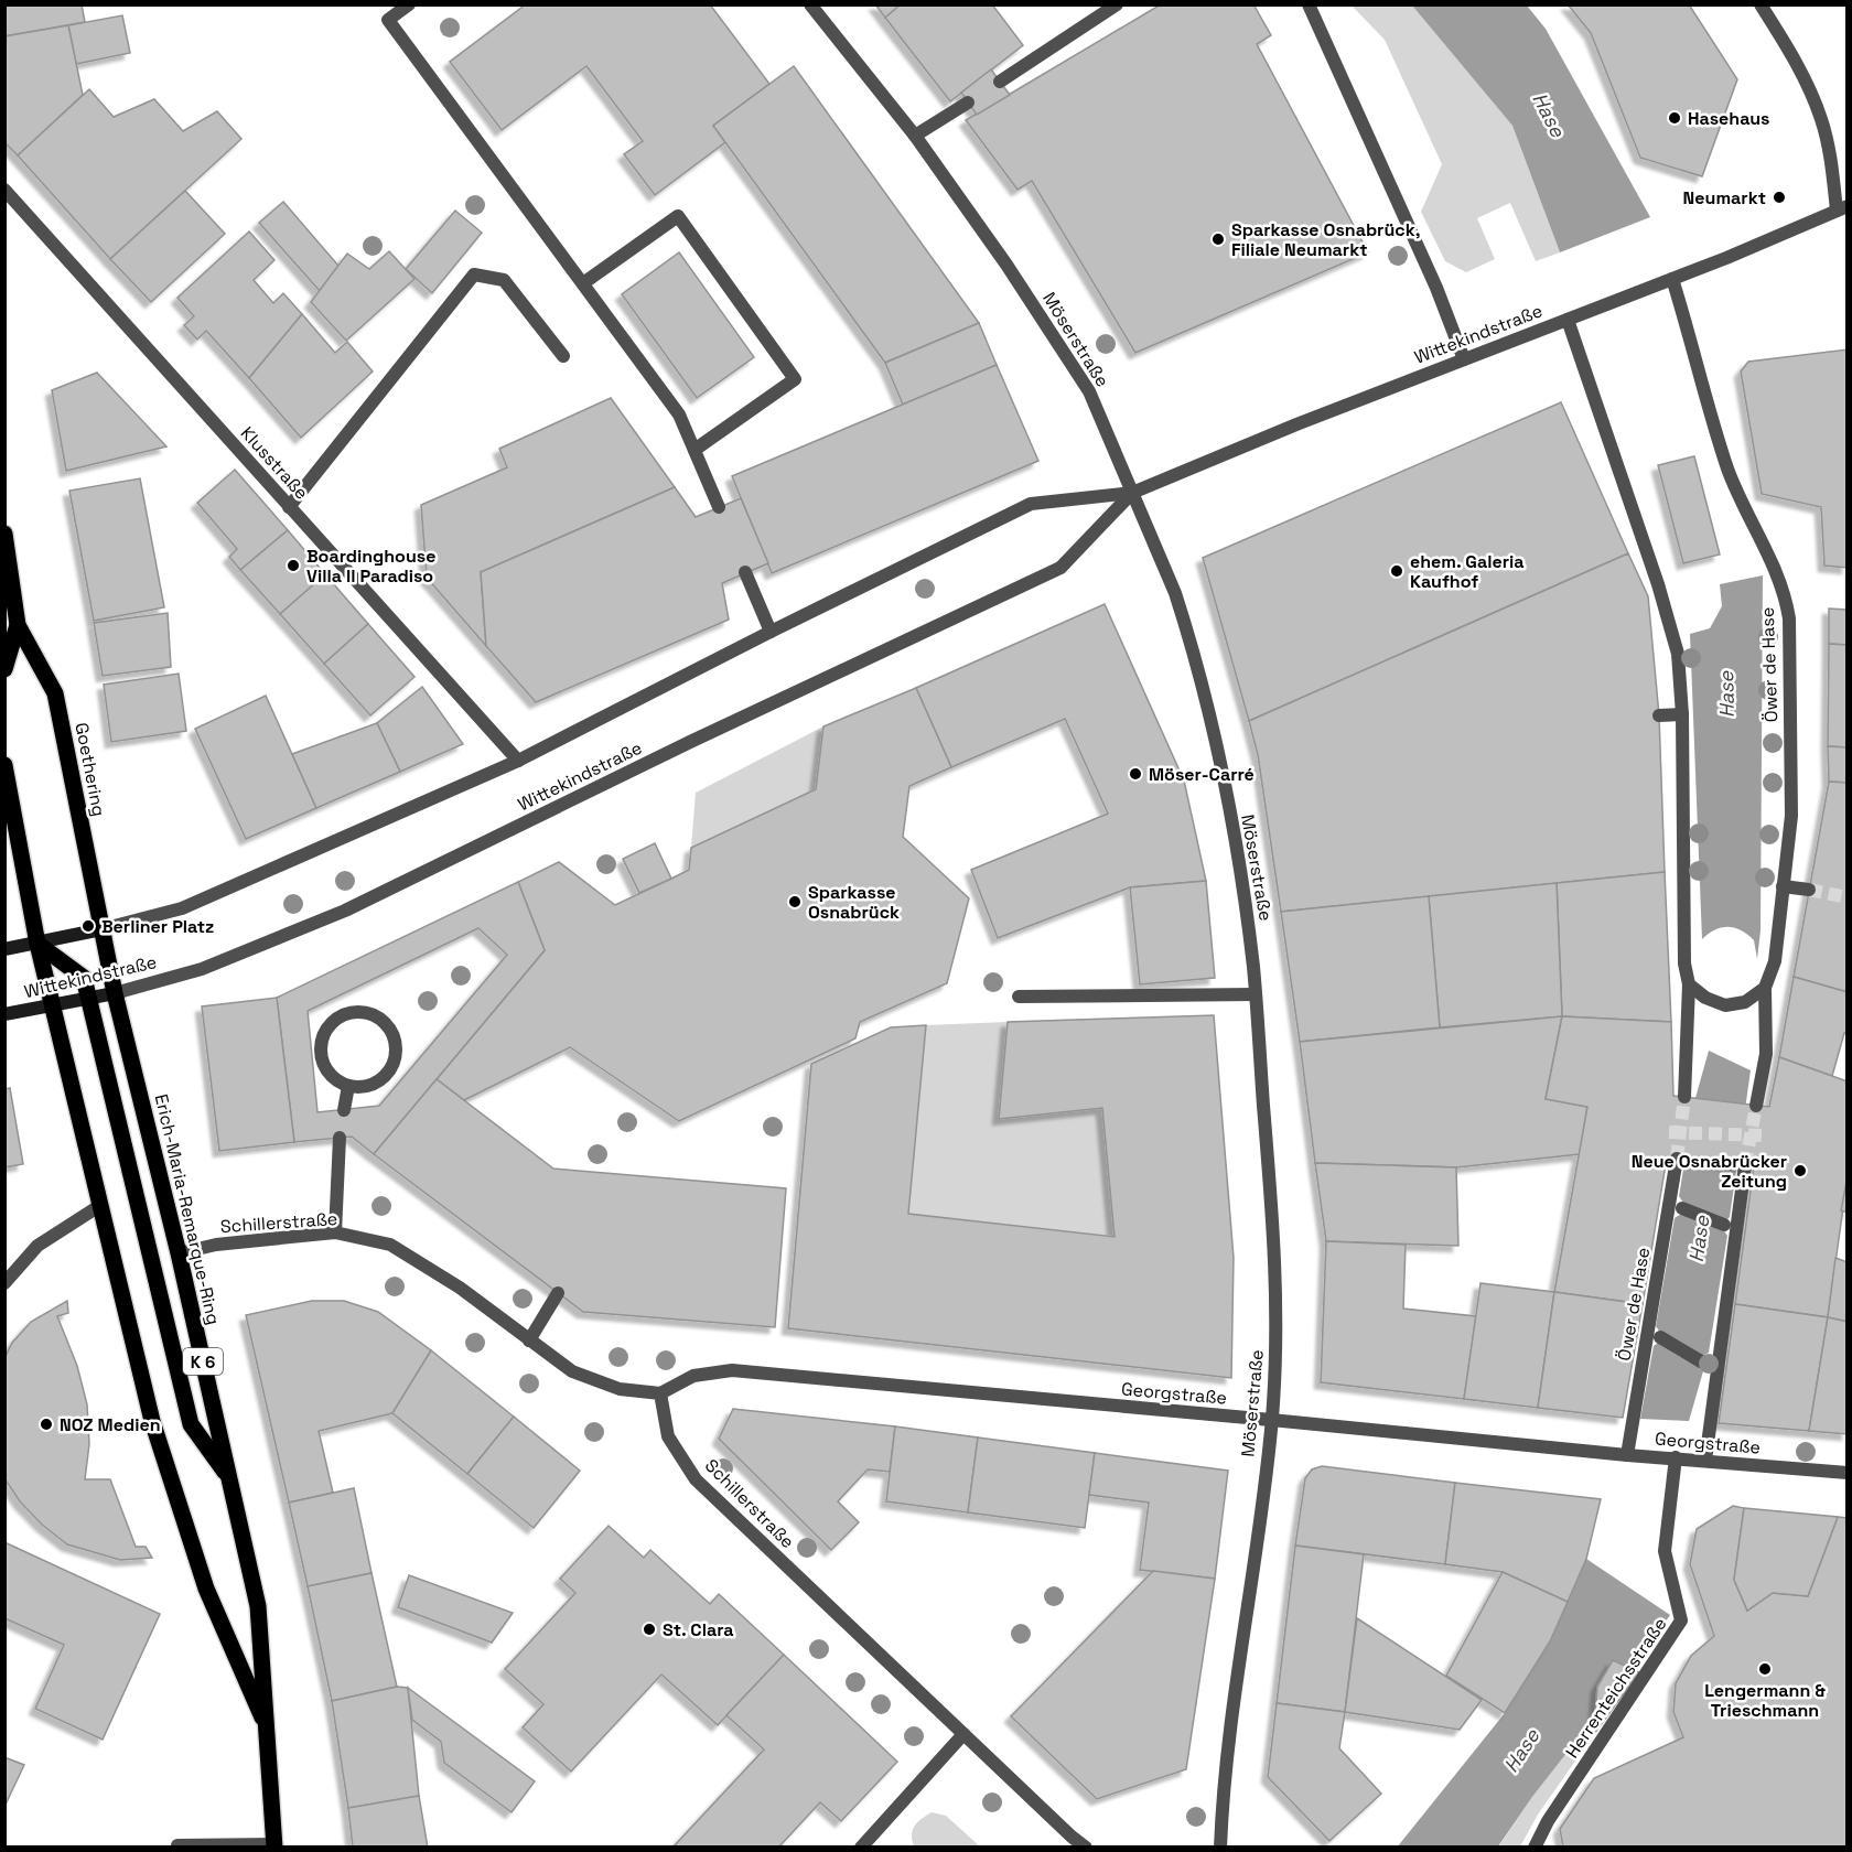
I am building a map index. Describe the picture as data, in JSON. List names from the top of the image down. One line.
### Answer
{"streets":{"main road":["Wittekindstraße","Goethering","Erich-Maria-Remarque-Ring","K 6"],"street":["Möserstraße","Klusstraße","Öwer de Hase","Schillerstraße","Georgstraße","Herrenteichsstraße"]},"crossings":[["Wittekindstraße","Möserstraße"],["Wittekindstraße","Klusstraße"],["Wittekindstraße","Öwer de Hase"],["Wittekindstraße","Goethering"],["Wittekindstraße","Erich-Maria-Remarque-Ring"],["Möserstraße","Georgstraße"],["Öwer de Hase","Georgstraße"],["Goethering","Erich-Maria-Remarque-Ring"],["Erich-Maria-Remarque-Ring","Schillerstraße"],["Schillerstraße","Georgstraße"],["Georgstraße","Herrenteichsstraße"]],"water":["Hase"],"places":["Hasehaus","Neumarkt","Sparkasse Osnabrück, Filiale Neumarkt","Boardinghouse Villa Il Paradiso","ehem. Galeria Kaufhof","Möser-Carré","Sparkasse Osnabrück","Berliner Platz","Neue Osnabrücker Zeitung","NOZ Medien","St. Clara","Lengermann & Trieschmann"]}
